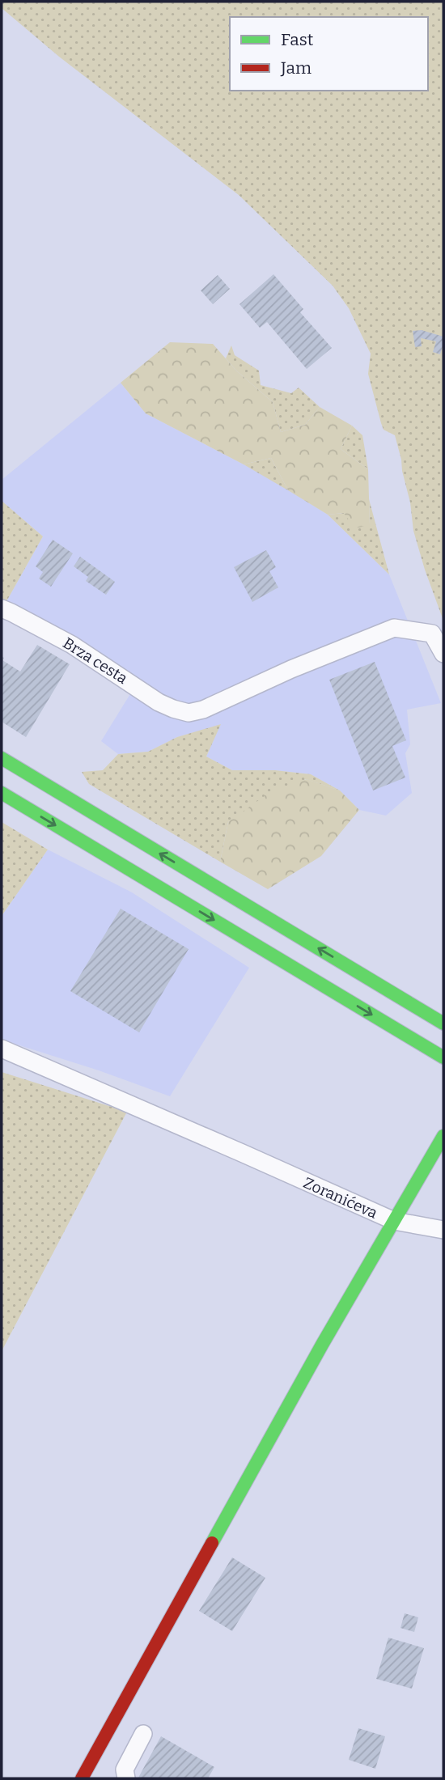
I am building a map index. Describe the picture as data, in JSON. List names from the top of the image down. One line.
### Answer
{"streets":{"street":["Brza cesta","Zoranićeva"]},"legend":["Fast","Jam"]}
